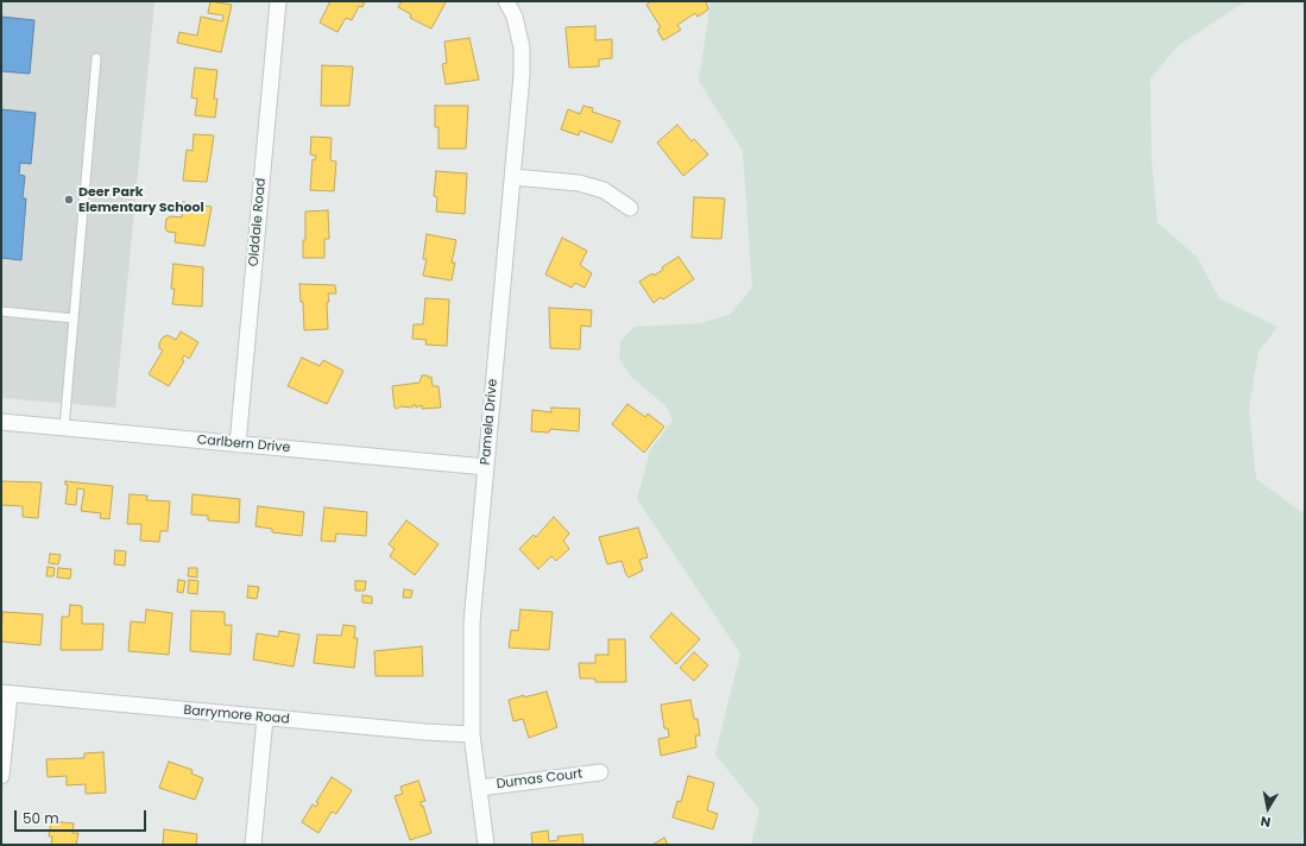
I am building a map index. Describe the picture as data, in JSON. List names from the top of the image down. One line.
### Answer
{"streets":{"street":["Olddale Road","Pamela Drive","Carlbern Drive","Barrymore Road","Dumas Court"]},"crossings":[["Olddale Road","Carlbern Drive"],["Pamela Drive","Carlbern Drive"],["Pamela Drive","Barrymore Road"],["Pamela Drive","Dumas Court"]],"places":["Deer Park Elementary School"],"scale_bar":"50 m","north":"bottom"}
